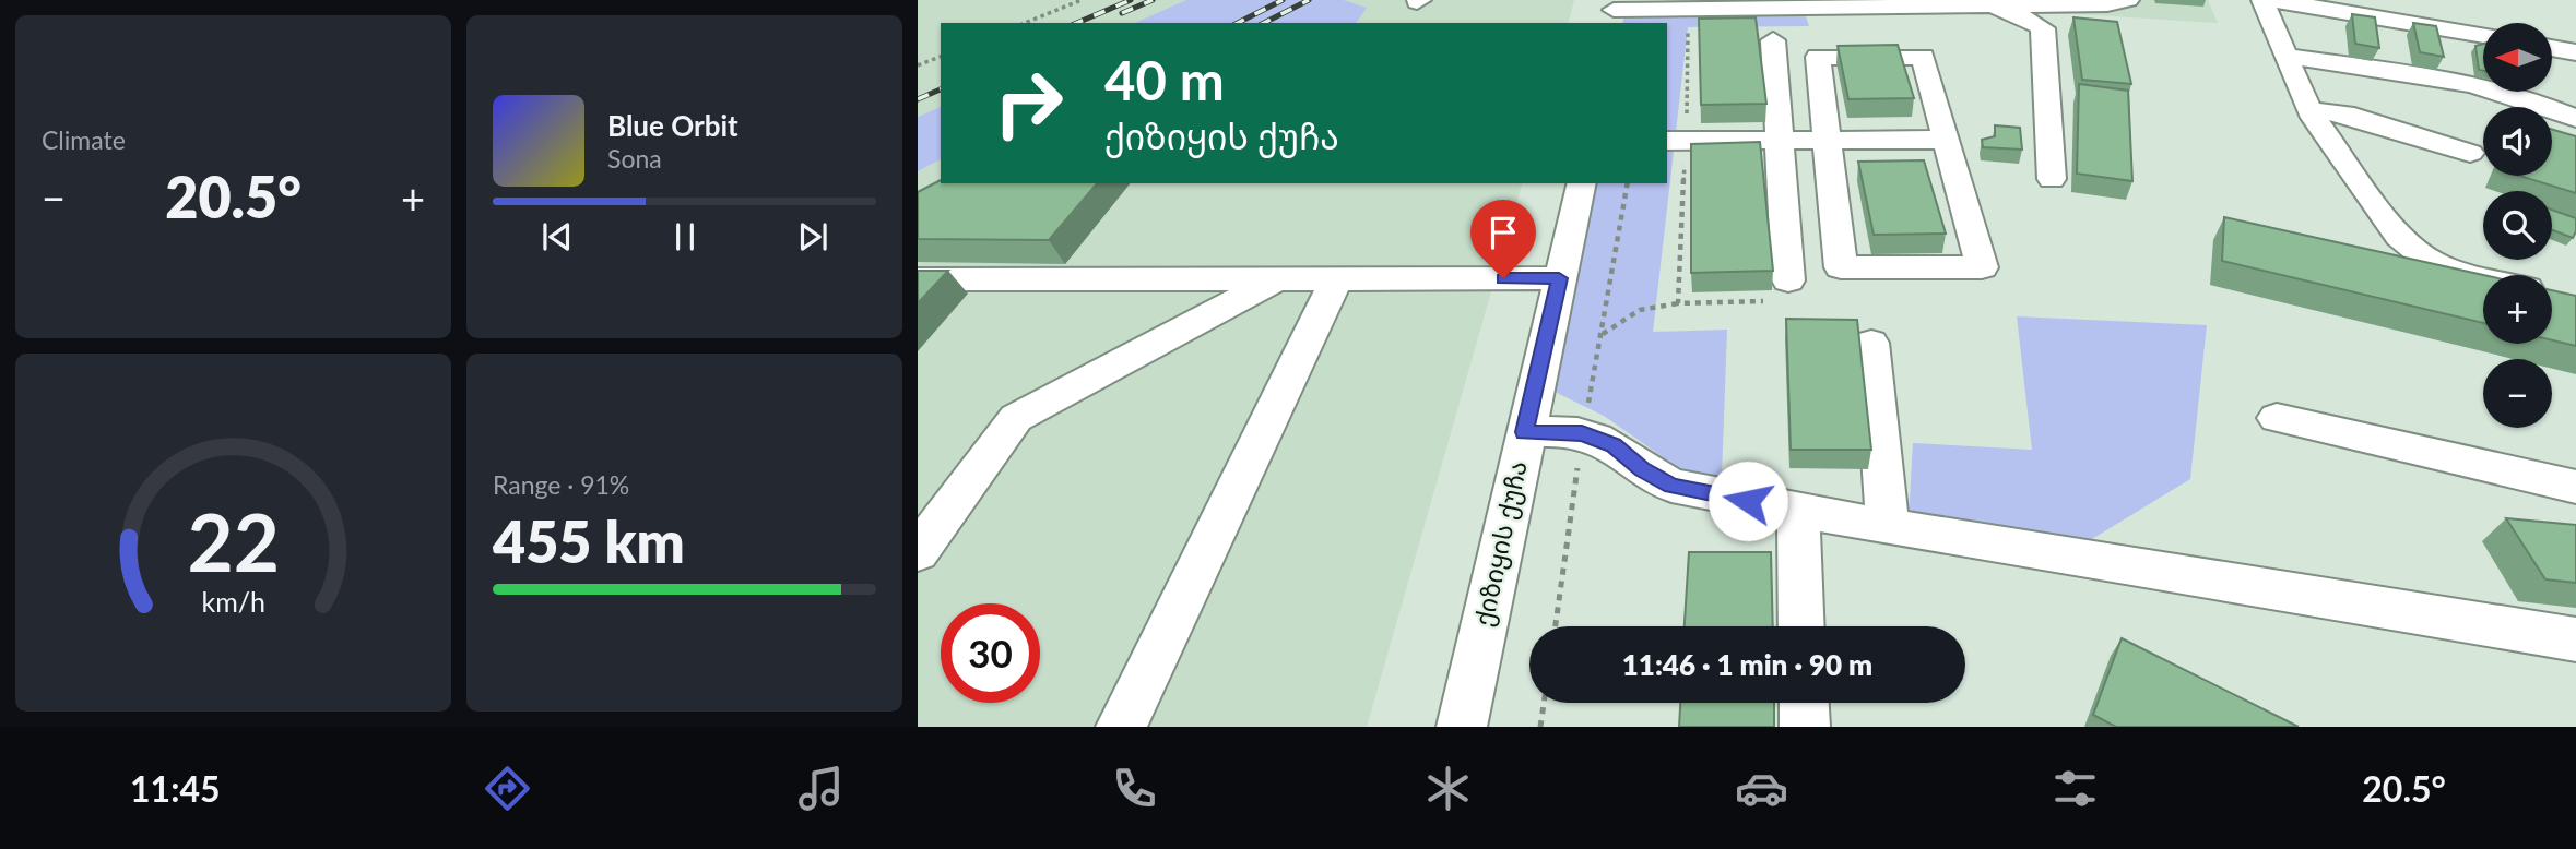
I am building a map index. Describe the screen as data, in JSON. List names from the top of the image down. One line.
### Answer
{"streets":{"street":["ქიზიყის ქუჩა"]},"north":"left","page":{"tile":["Climate",["Range · 91%","455 km"]],"map_buttons":["+","−"],"turn":["40 m","ქიზიყის ქუჩა"],"song":["Blue Orbit","Sona"],"heat":["−","20.5°","+"],"limit":"30","trip":"11:46 · 1 min · 90 m","tabs":["11:45","20.5°"],"gauge":["22","km/h"]}}
